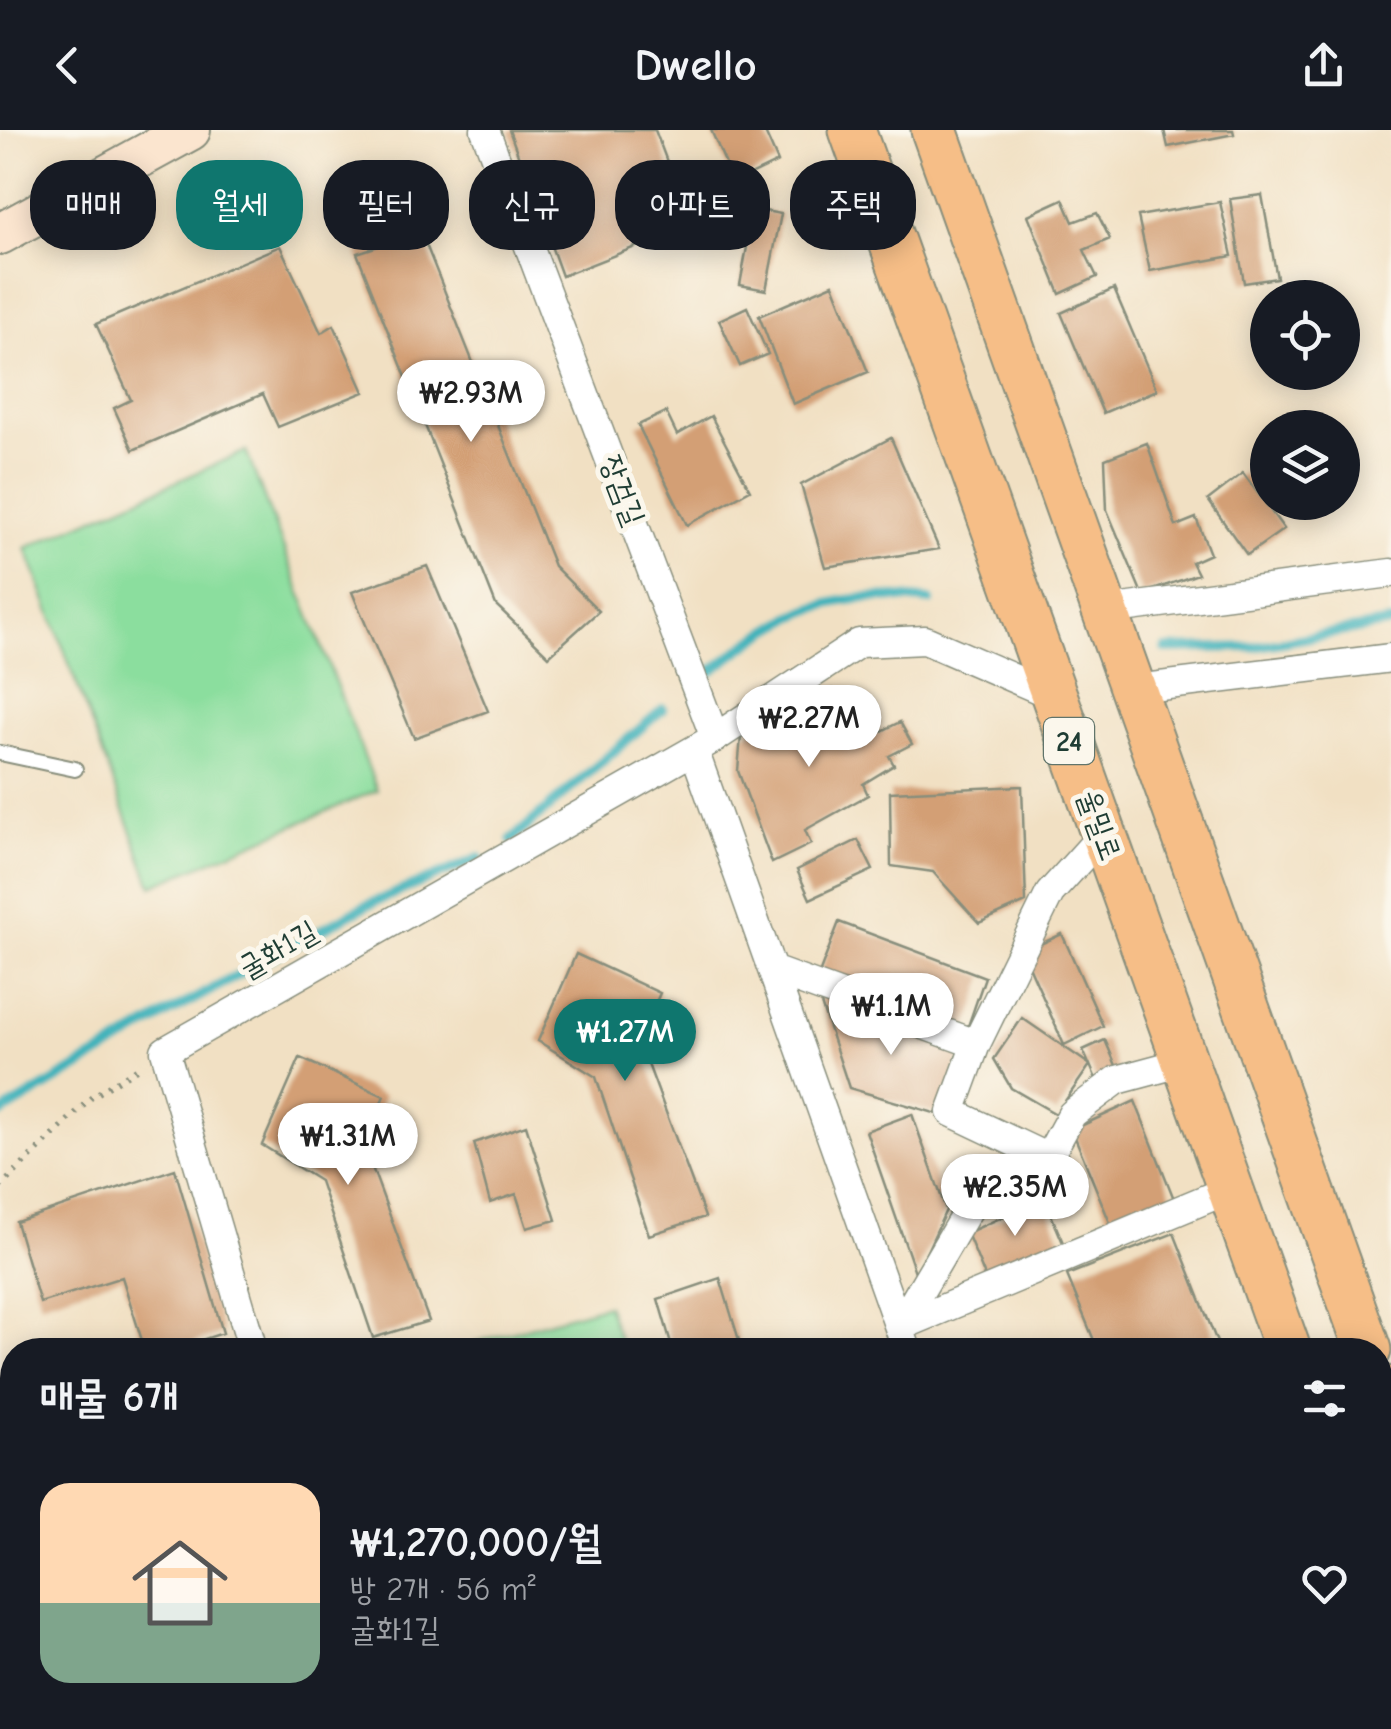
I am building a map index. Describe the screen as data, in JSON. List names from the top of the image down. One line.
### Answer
{"streets":{"main road":["24","울밀로"],"street":["장검길","굴화1길"]},"crossings":[["장검길","굴화1길"],["울밀로","굴화1길"]],"page":{"header":"Dwello","chip":["매매","월세","필터","신규","아파트","주택"],"price":["₩2.93M","₩2.27M","₩1.1M","₩1.27M","₩1.31M","₩2.35M"],"heading":"매물 6개","list":[{"name":"₩1,270,000/월","note":"방 2개 · 56 m² · 굴화1길"}]}}
